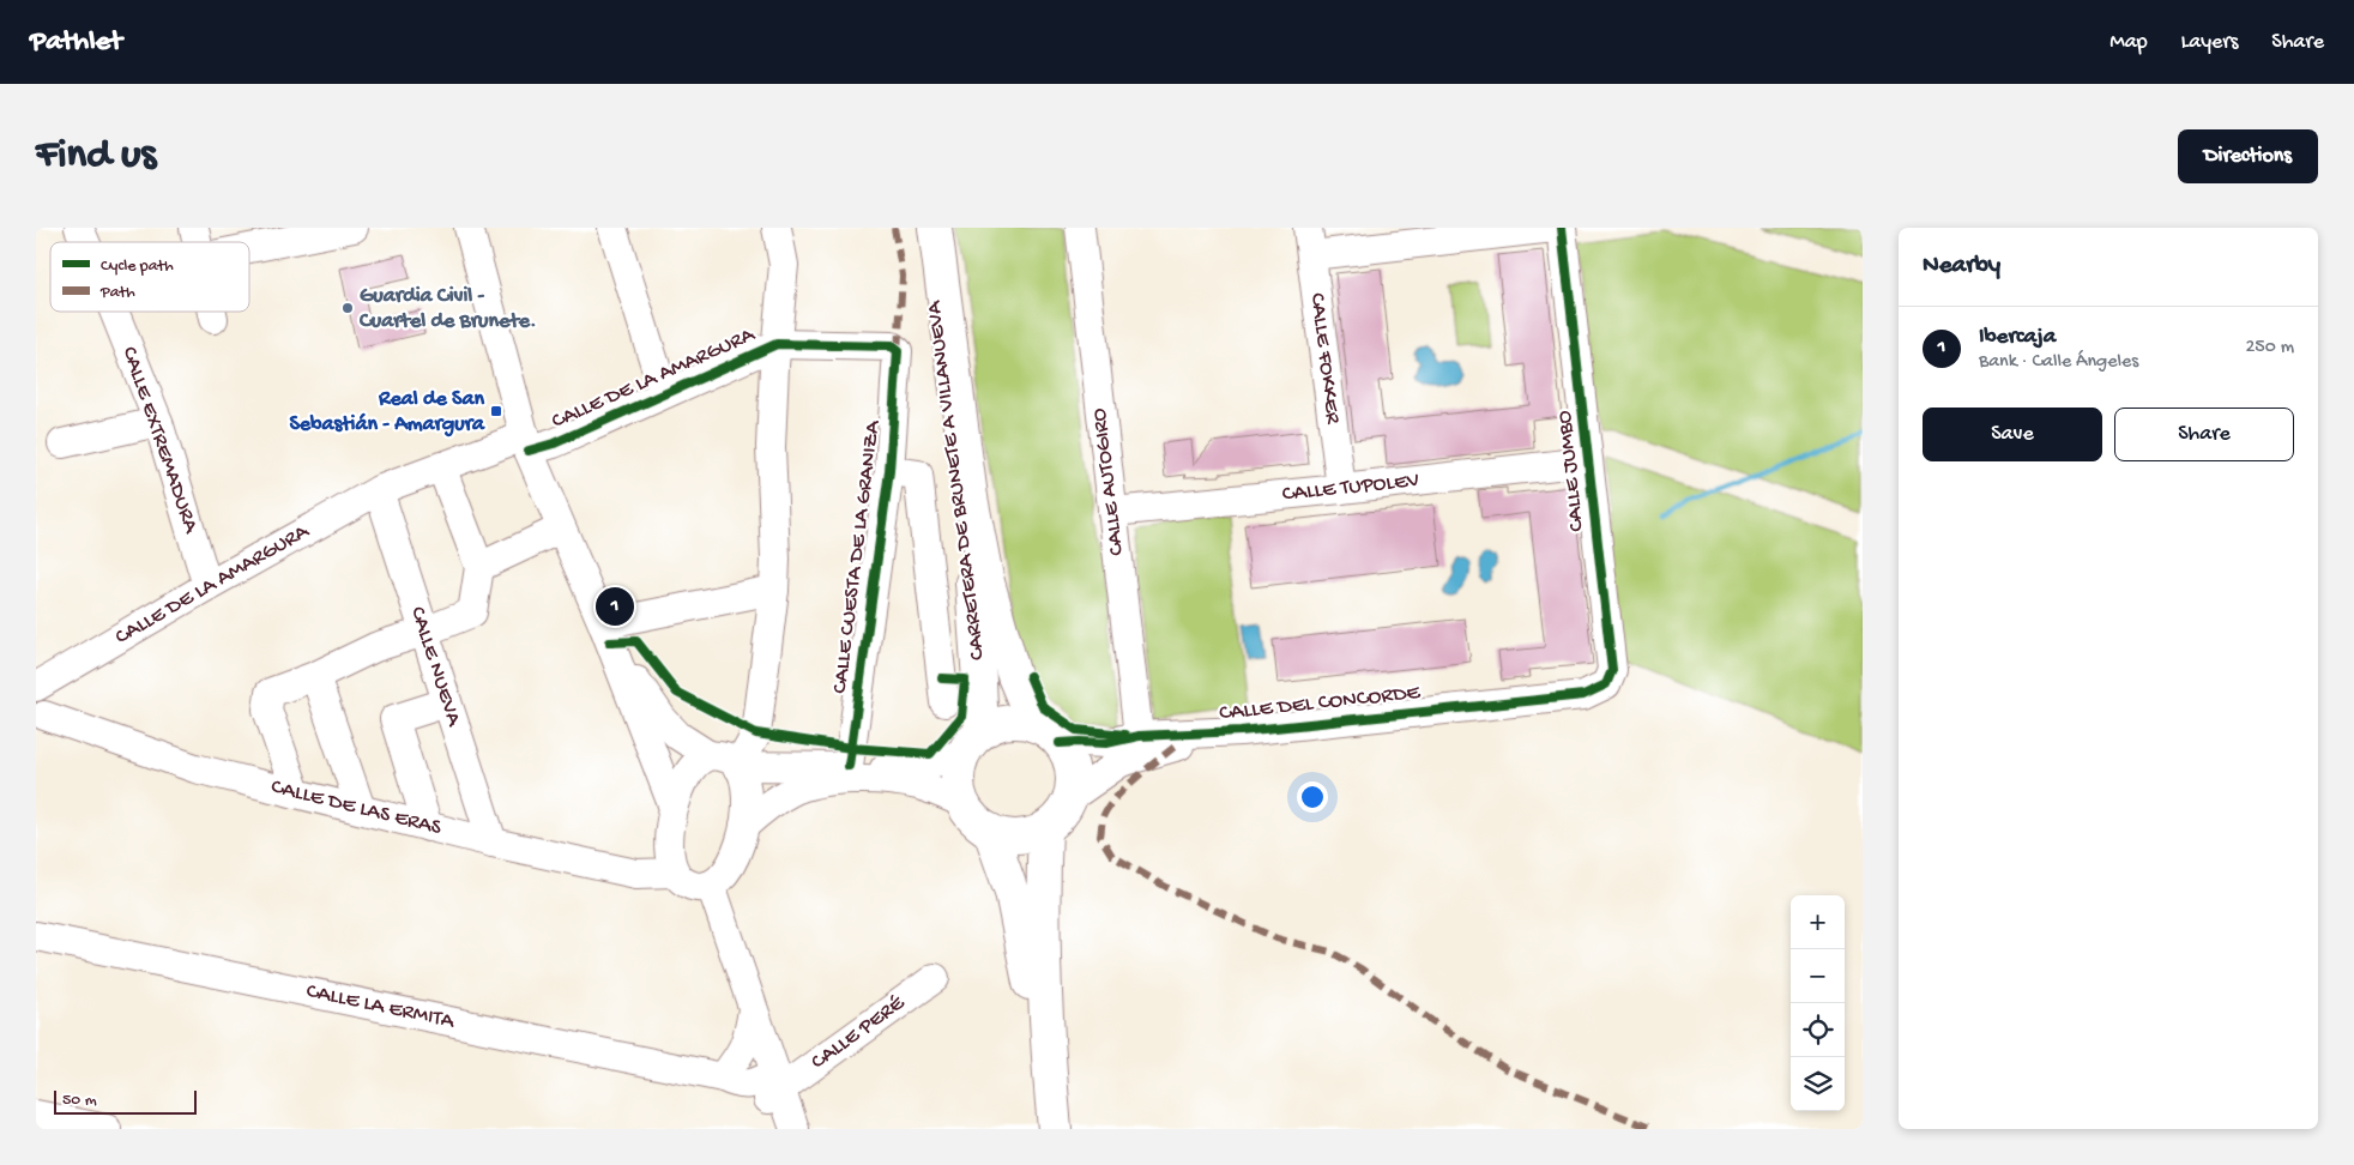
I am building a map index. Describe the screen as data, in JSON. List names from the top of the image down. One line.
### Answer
{"streets":{"highway":["CARRETERA DE BRUNETE A VILLANUEVA"],"street":["CALLE FOKKER","CALLE DE LA AMARGURA","CALLE EXTREMADURA","CALLE JUMBO","CALLE AUTOGIRO","CALLE TUPOLEV","CALLE CUESTA DE LA GRANIZA","CALLE NUEVA","CALLE DEL CONCORDE","CALLE DE LAS ERAS","CALLE LA ERMITA","CALLE PERÉ"]},"crossings":[["CALLE FOKKER","CALLE TUPOLEV"],["CALLE DE LA AMARGURA","CALLE EXTREMADURA"],["CALLE DE LA AMARGURA","CALLE CUESTA DE LA GRANIZA"],["CALLE DE LA AMARGURA","CALLE NUEVA"],["CALLE DE LA AMARGURA","CALLE DE LAS ERAS"],["CALLE JUMBO","CALLE TUPOLEV"],["CALLE JUMBO","CALLE DEL CONCORDE"],["CARRETERA DE BRUNETE A VILLANUEVA","CALLE DEL CONCORDE"],["CALLE AUTOGIRO","CALLE TUPOLEV"],["CALLE AUTOGIRO","CALLE DEL CONCORDE"],["CALLE NUEVA","CALLE DE LAS ERAS"],["CALLE LA ERMITA","CALLE PERÉ"]],"places":{"other":["Guardia Civil - Cuartel de Brunete."],"transit":["Real de San Sebastián - Amargura"]},"legend":["Cycle path","Path"],"scale_bar":"50 m","page":{"header":"Pathlet","nav":["Map","Layers","Share"],"buttons":["Directions",["Save","Share"]],"title":"Find us","heading":"Nearby","list":[{"mark":"1","name":"Ibercaja","note":"Bank · Calle Ángeles","value":"250 m"}],"pins":"1","map_buttons":["+","−"],"scale":"50 m"}}
